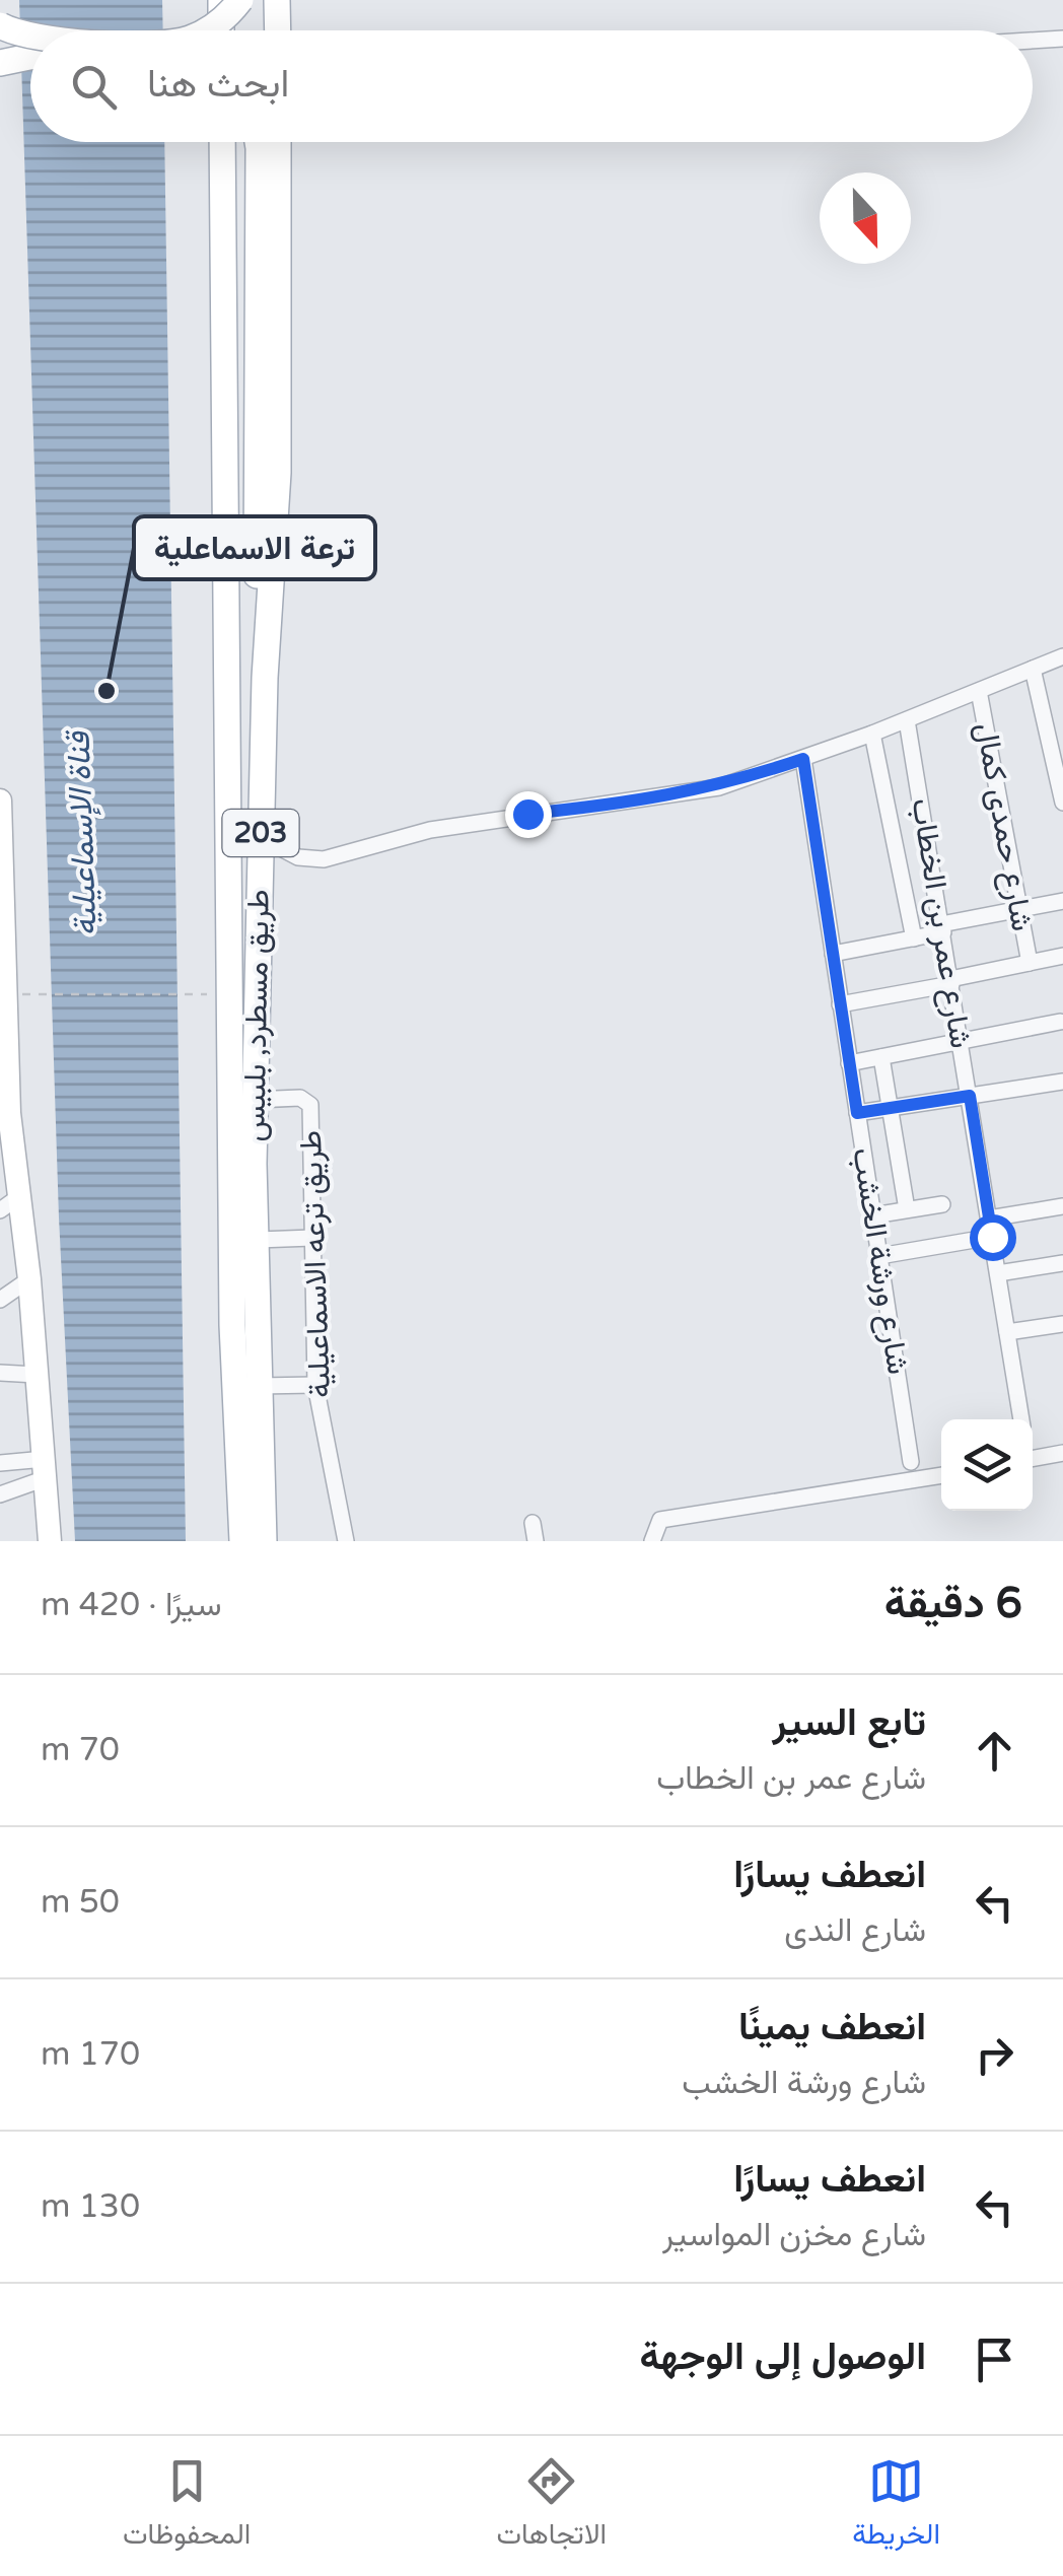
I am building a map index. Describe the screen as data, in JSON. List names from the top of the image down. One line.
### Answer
{"streets":{"main road":["203","طريق مسطرد, بلبيس"],"street":["شارع حمدى كمال","شارع عمر بن الخطاب","شارع ورشة الخشب","طريق ترعه الاسماعيلية"]},"crossings":[["طريق مسطرد, بلبيس","طريق ترعه الاسماعيلية"]],"water":["قناة الإسماعيلية"],"places":["ترعة الاسماعلية"],"north":"bottom","page":{"search":"ابحث هنا","heading":["6 دقيقة","سيرًا · 420 m"],"list":[["تابع السير","شارع عمر بن الخطاب","70 m"],["انعطف يسارًا","شارع الندى","50 m"],["انعطف يمينًا","شارع ورشة الخشب","170 m"],["انعطف يسارًا","شارع مخزن المواسير","130 m"],"الوصول إلى الوجهة"],"nav":["الخريطة","الاتجاهات","المحفوظات"]}}
